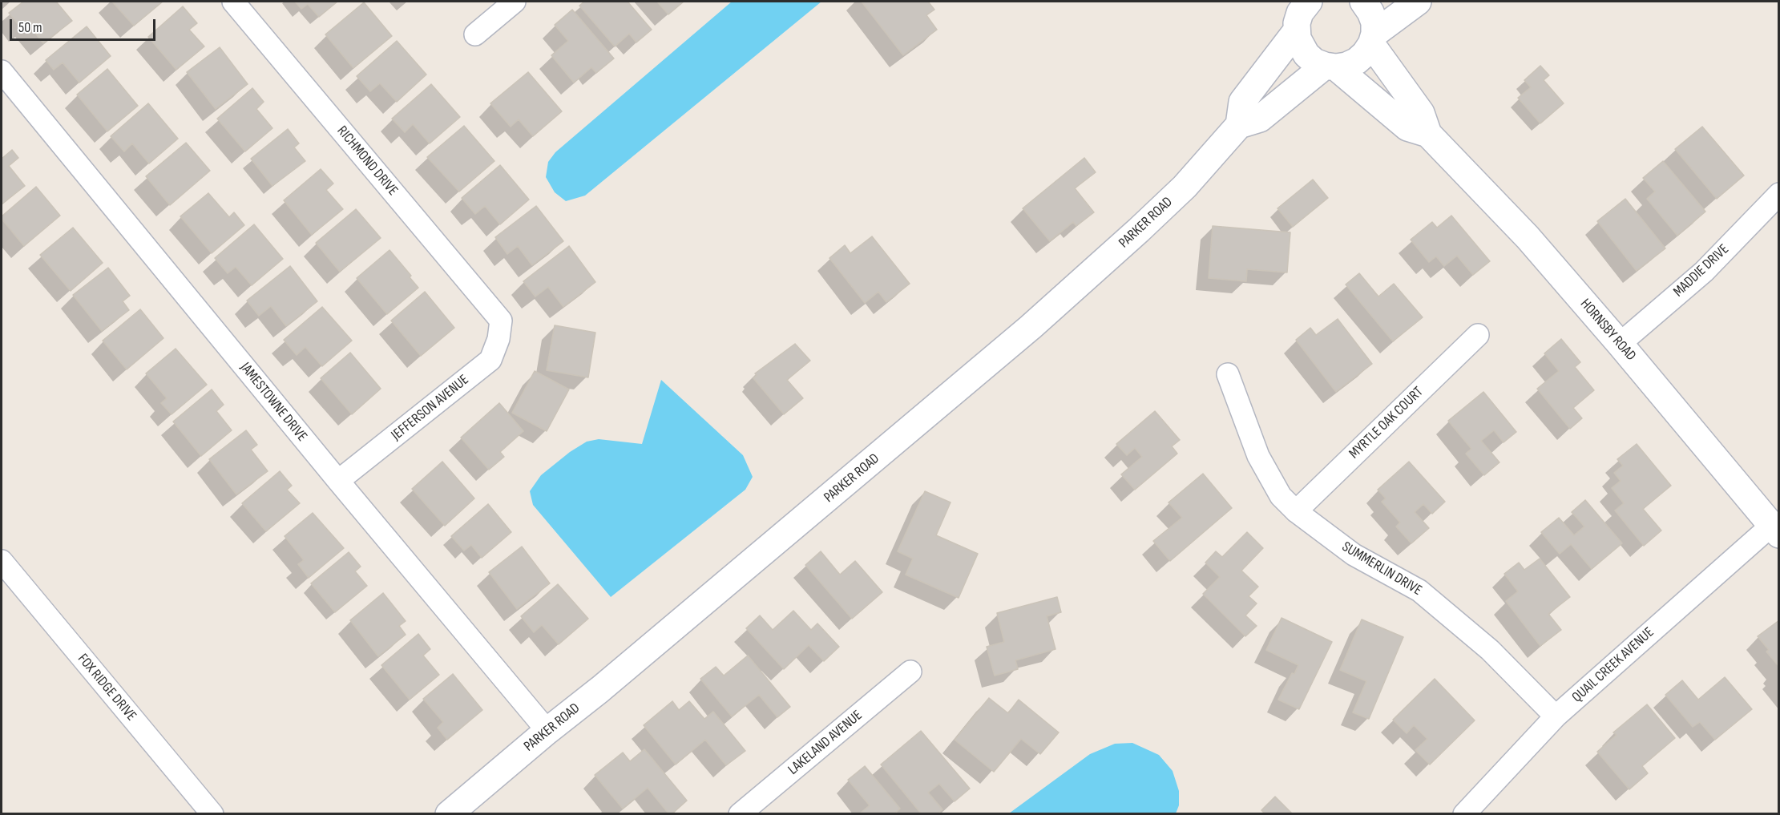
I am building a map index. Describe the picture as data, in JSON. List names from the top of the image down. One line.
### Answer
{"streets":{"street":["RICHMOND DRIVE","PARKER ROAD","MADDIE DRIVE","HORNSBY ROAD","JAMESTOWNE DRIVE","JEFFERSON AVENUE","MYRTLE OAK COURT","SUMMERLIN DRIVE","QUAIL CREEK AVENUE","FOX RIDGE DRIVE","LAKELAND AVENUE"]},"crossings":[["RICHMOND DRIVE","JEFFERSON AVENUE"],["PARKER ROAD","HORNSBY ROAD"],["PARKER ROAD","JAMESTOWNE DRIVE"],["MADDIE DRIVE","HORNSBY ROAD"],["HORNSBY ROAD","QUAIL CREEK AVENUE"],["JAMESTOWNE DRIVE","JEFFERSON AVENUE"],["MYRTLE OAK COURT","SUMMERLIN DRIVE"],["SUMMERLIN DRIVE","QUAIL CREEK AVENUE"]],"scale_bar":"50 m"}
